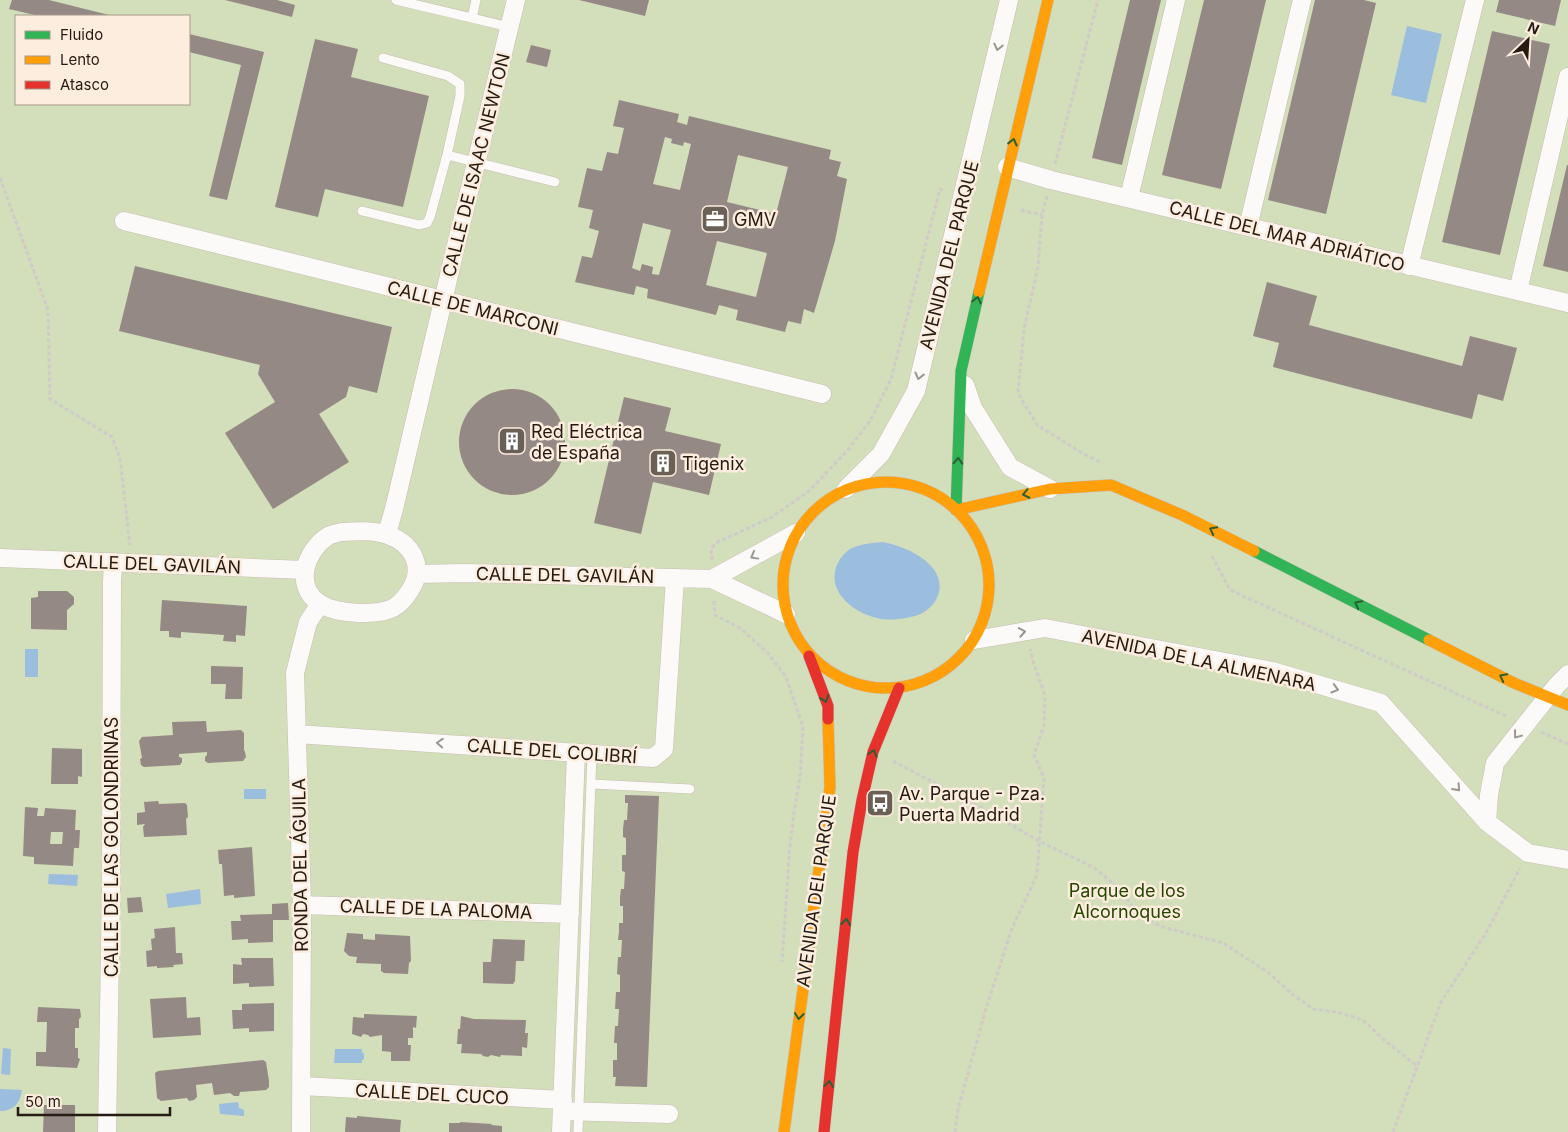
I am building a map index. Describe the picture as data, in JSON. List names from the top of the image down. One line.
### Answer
{"streets":{"street":["CALLE DE ISAAC NEWTON","CALLE DEL MAR ADRIÁTICO","AVENIDA DEL PARQUE","CALLE DE MARCONI","CALLE DEL GAVILÁN","AVENIDA DE LA ALMENARA","CALLE DEL COLIBRÍ","CALLE DE LAS GOLONDRINAS","RONDA DEL ÁGUILA","CALLE DE LA PALOMA","CALLE DEL CUCO"]},"crossings":[["CALLE DE ISAAC NEWTON","CALLE DE MARCONI"],["CALLE DE ISAAC NEWTON","CALLE DEL GAVILÁN"],["CALLE DE ISAAC NEWTON","RONDA DEL ÁGUILA"],["CALLE DEL MAR ADRIÁTICO","AVENIDA DEL PARQUE"],["CALLE DEL GAVILÁN","CALLE DEL COLIBRÍ"],["CALLE DEL GAVILÁN","CALLE DE LAS GOLONDRINAS"],["CALLE DEL GAVILÁN","RONDA DEL ÁGUILA"],["CALLE DEL COLIBRÍ","RONDA DEL ÁGUILA"],["RONDA DEL ÁGUILA","CALLE DE LA PALOMA"],["RONDA DEL ÁGUILA","CALLE DEL CUCO"]],"one_way":["CALLE DEL COLIBRÍ"],"parks":["Parque de los Alcornoques"],"places":{"office":["GMV"],"building":["Red Eléctrica de España","Tigenix"],"bus stop":["Av. Parque - Pza. Puerta Madrid"]},"legend":["Fluido","Lento","Atasco"],"scale_bar":"50 m","north":"top right"}
